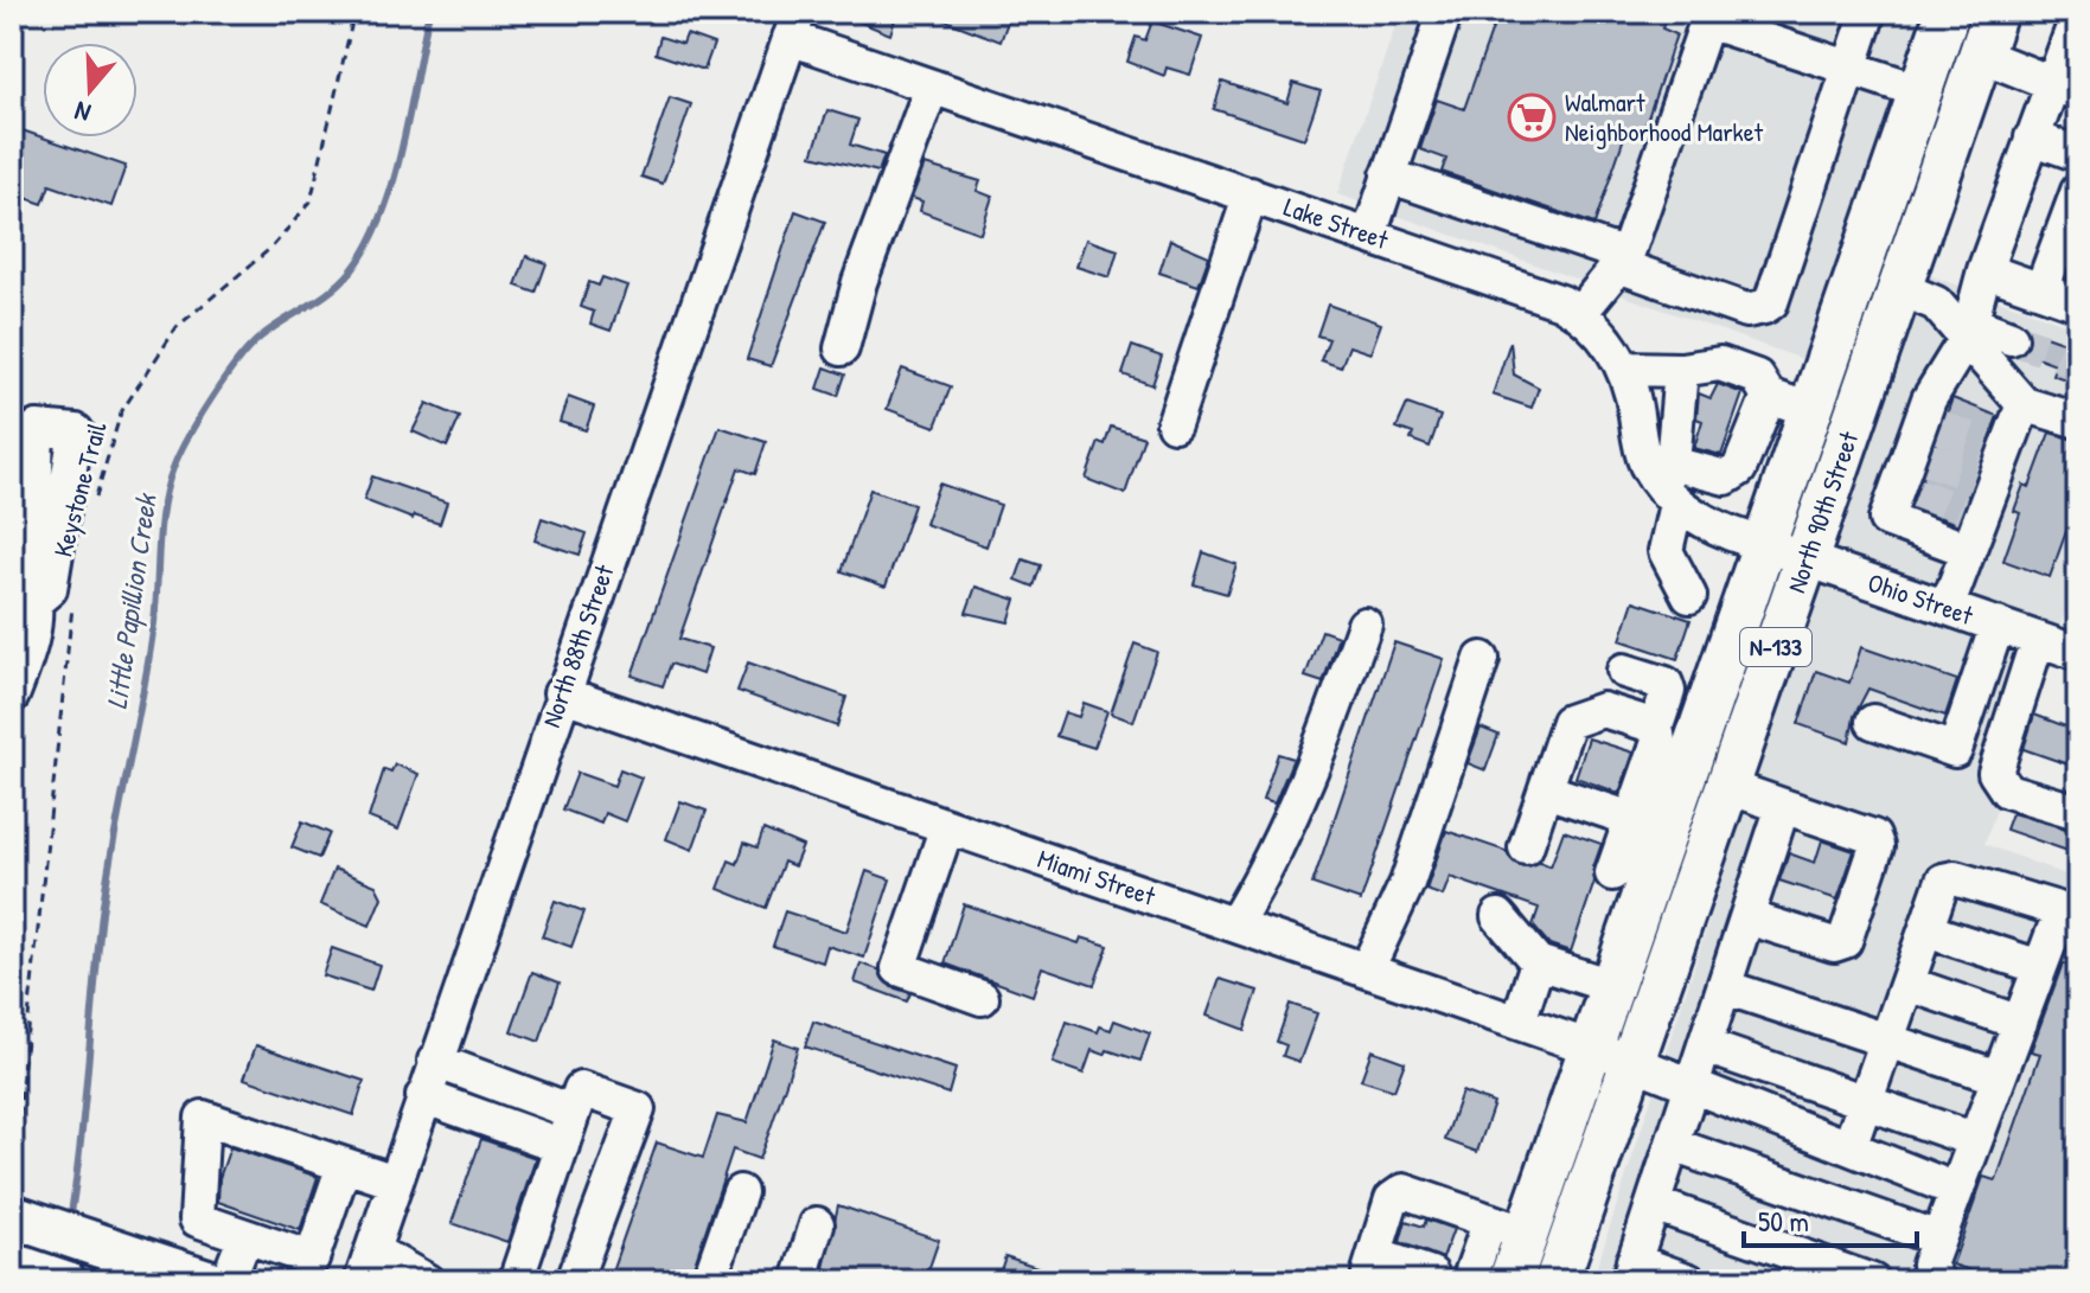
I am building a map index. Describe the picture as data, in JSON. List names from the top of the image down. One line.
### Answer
{"streets":{"main road":["North 90th Street","N-133"],"street":["Lake Street","Ohio Street","North 88th Street","Miami Street"],"path":["Keystone Trail"]},"crossings":[["Lake Street","North 90th Street"],["Lake Street","Ohio Street"],["Lake Street","North 88th Street"],["North 90th Street","Ohio Street"],["North 90th Street","Miami Street"],["North 88th Street","Miami Street"]],"water":["Little Papillion Creek"],"places":{"supermarket":["Walmart Neighborhood Market"]},"scale_bar":"50 m","north":"bottom"}
